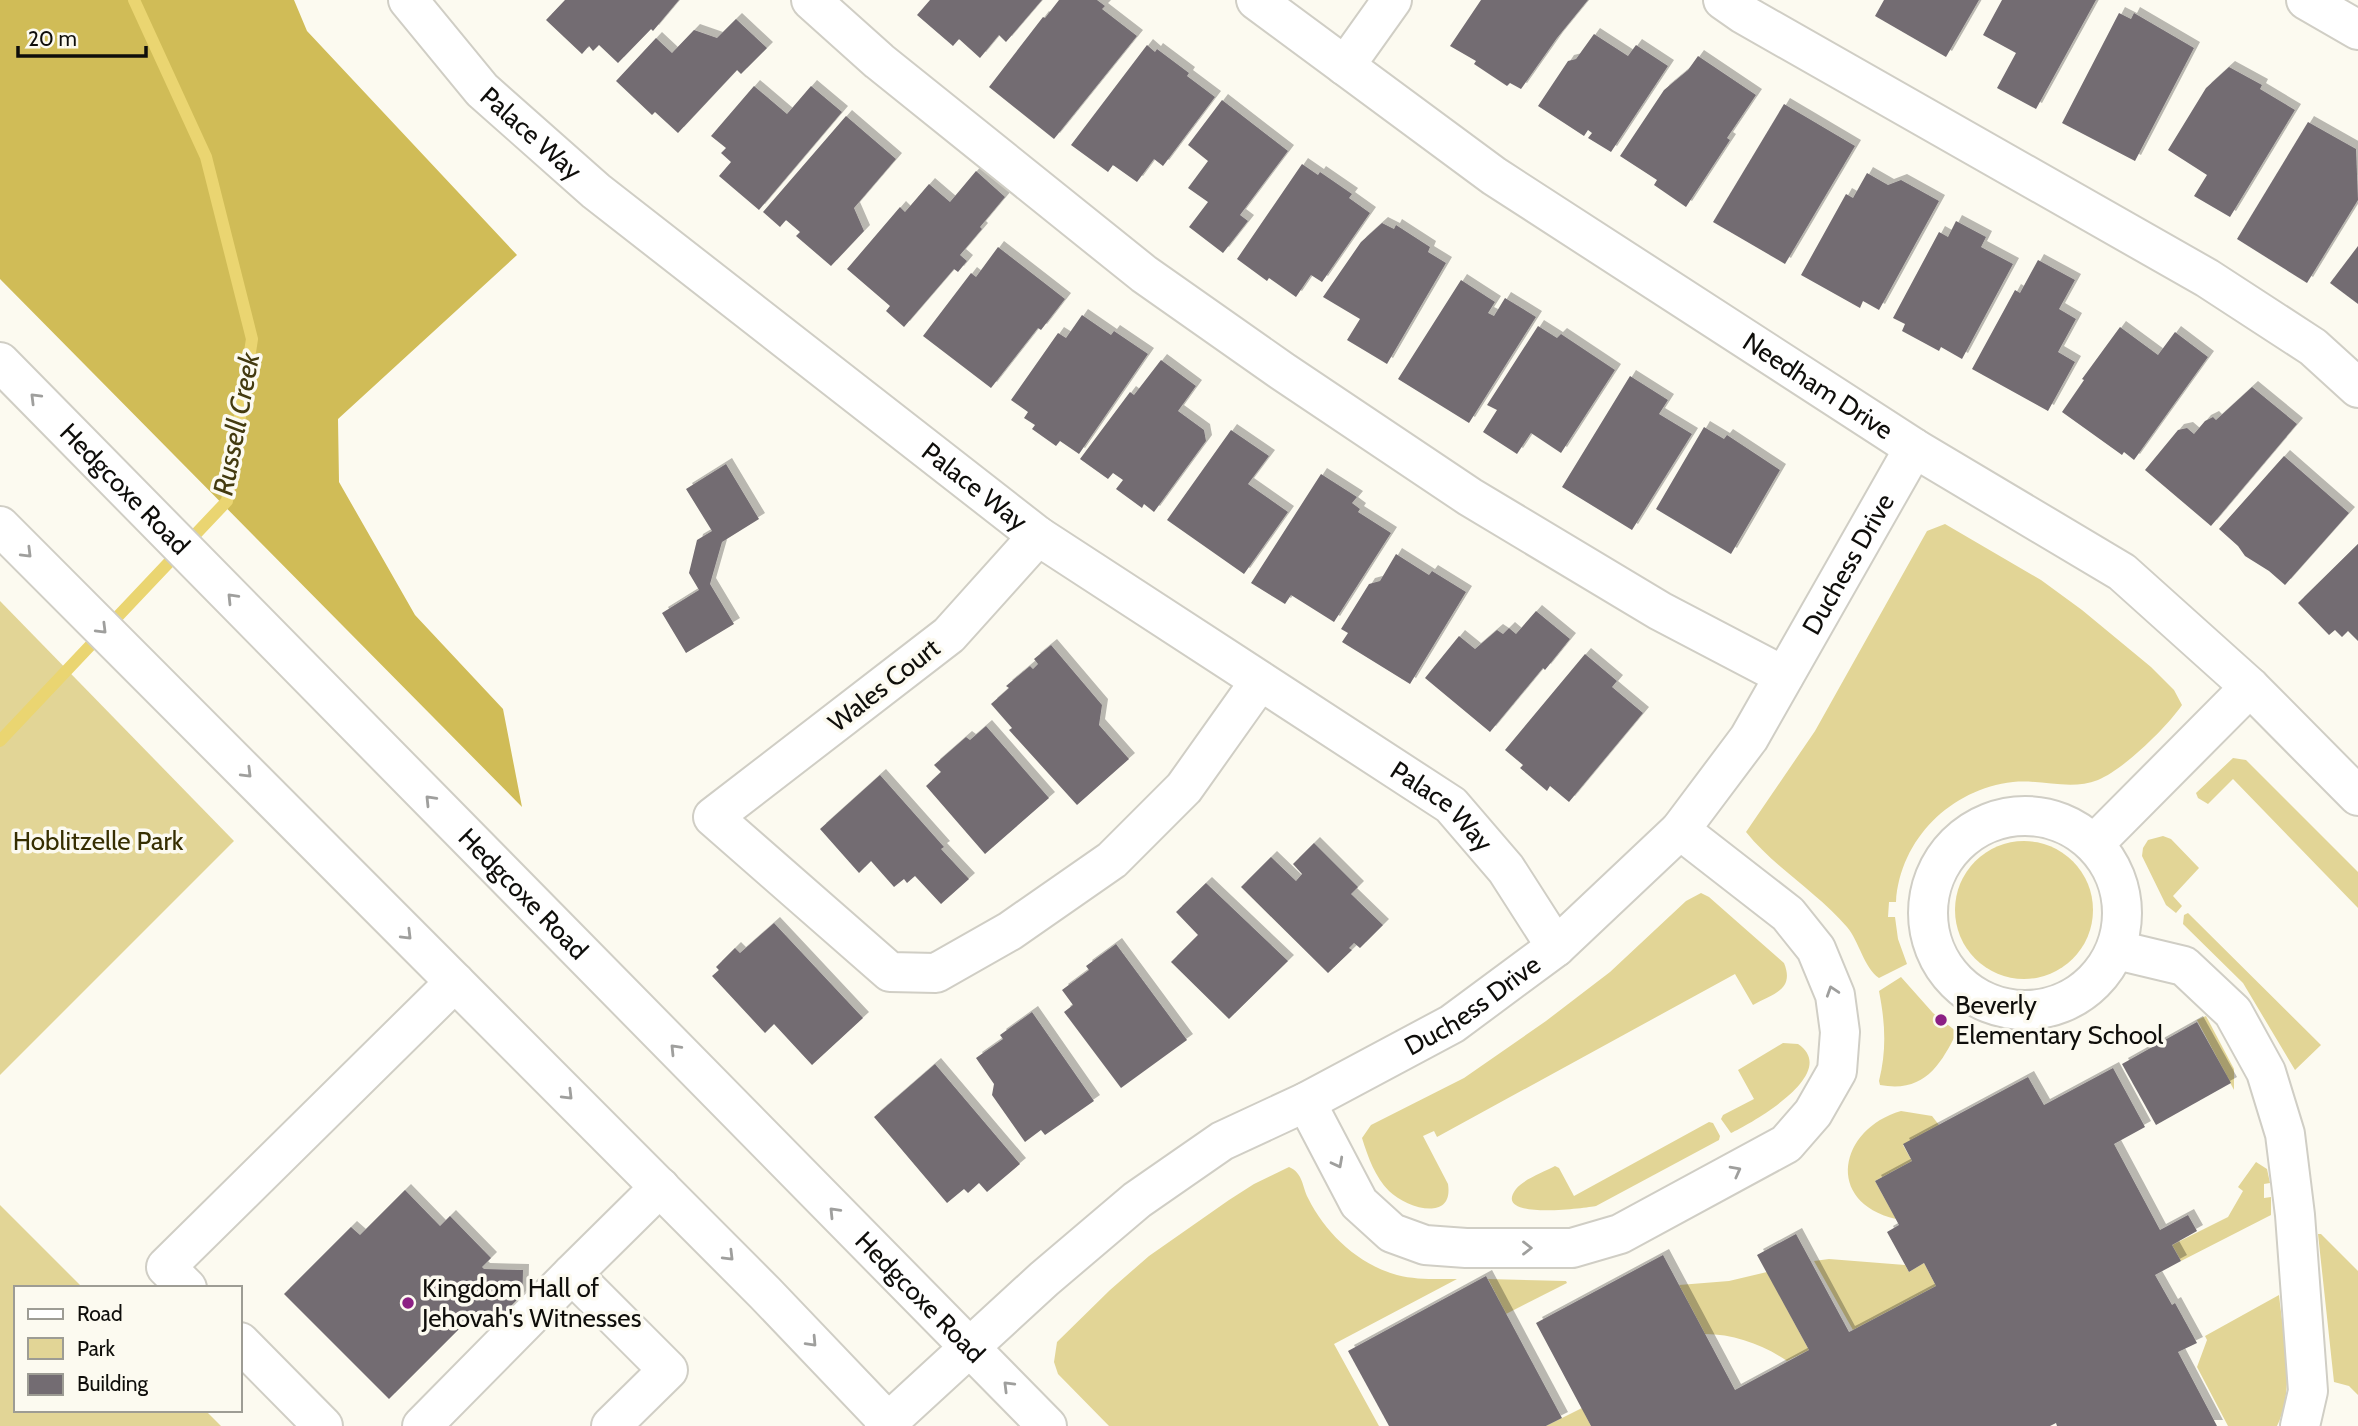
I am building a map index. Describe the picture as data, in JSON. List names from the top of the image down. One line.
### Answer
{"streets":{"street":["Palace Way","Needham Drive","Hedgcoxe Road","Duchess Drive","Wales Court"]},"crossings":[["Palace Way","Duchess Drive"],["Palace Way","Wales Court"],["Needham Drive","Duchess Drive"],["Hedgcoxe Road","Duchess Drive"]],"water":["Russell Creek"],"parks":["Hoblitzelle Park"],"places":["Beverly Elementary School","Kingdom Hall of Jehovah's Witnesses"],"legend":["Road","Park","Building"],"scale_bar":"20 m"}
